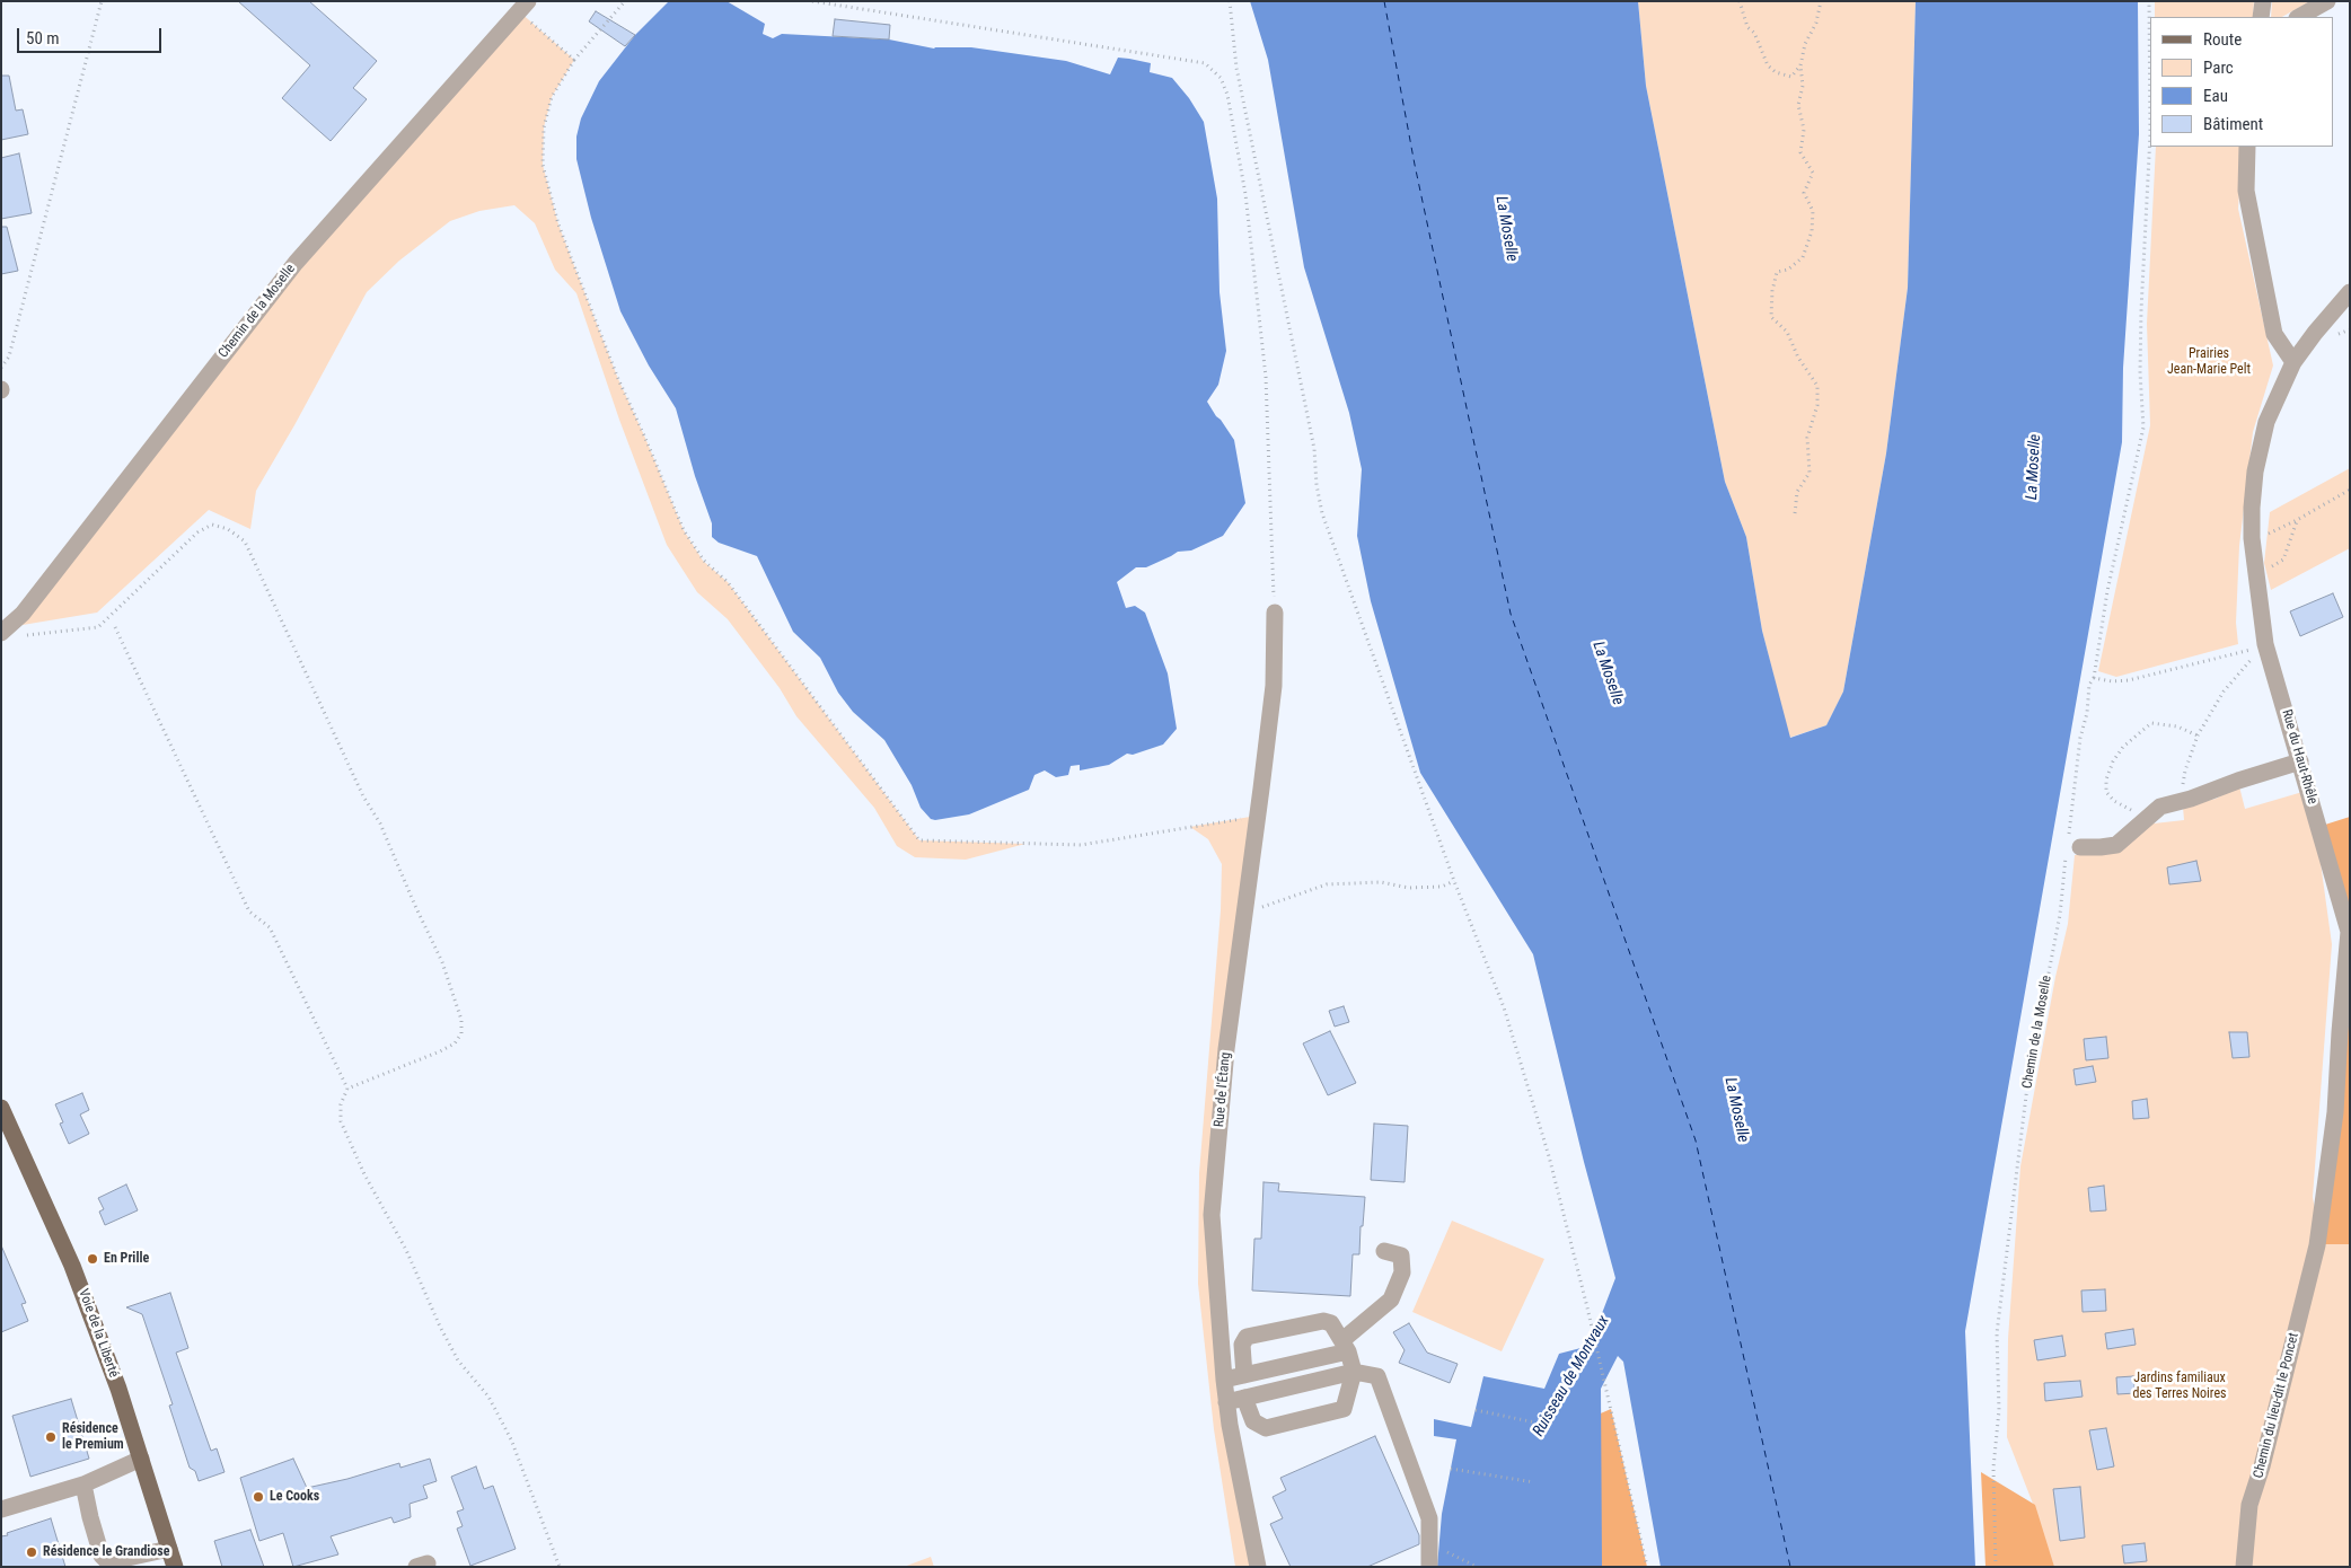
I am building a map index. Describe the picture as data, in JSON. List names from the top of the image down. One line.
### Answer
{"streets":{"main road":["Voie de la Liberté"],"street":["Chemin de la Moselle","Rue du Haut-Rhêle","Rue de l'Étang","Chemin du lieu-dit le Poncet"]},"crossings":[["Rue du Haut-Rhêle","Chemin du lieu-dit le Poncet"]],"water":["La Moselle","Ruisseau de Montvaux"],"parks":["Prairies Jean-Marie Pelt","Jardins familiaux des Terres Noires"],"places":["En Prille","Résidence le Premium","Le Cooks","Résidence le Grandiose"],"legend":["Route","Parc","Eau","Bâtiment"],"scale_bar":"50 m"}
